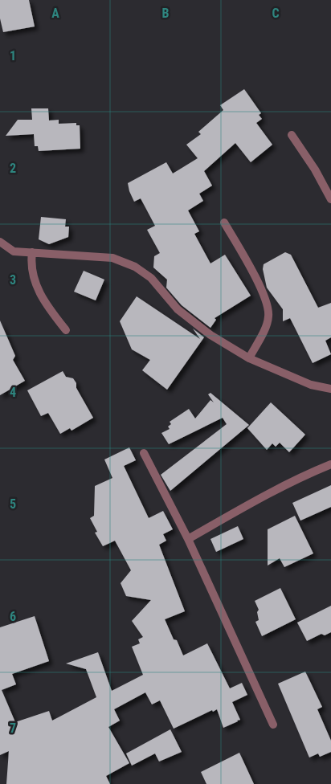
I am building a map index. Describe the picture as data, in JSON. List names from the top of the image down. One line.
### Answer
{"grid":{"columns":["A","B","C"],"rows":["1","2","3","4","5","6","7"]}}
